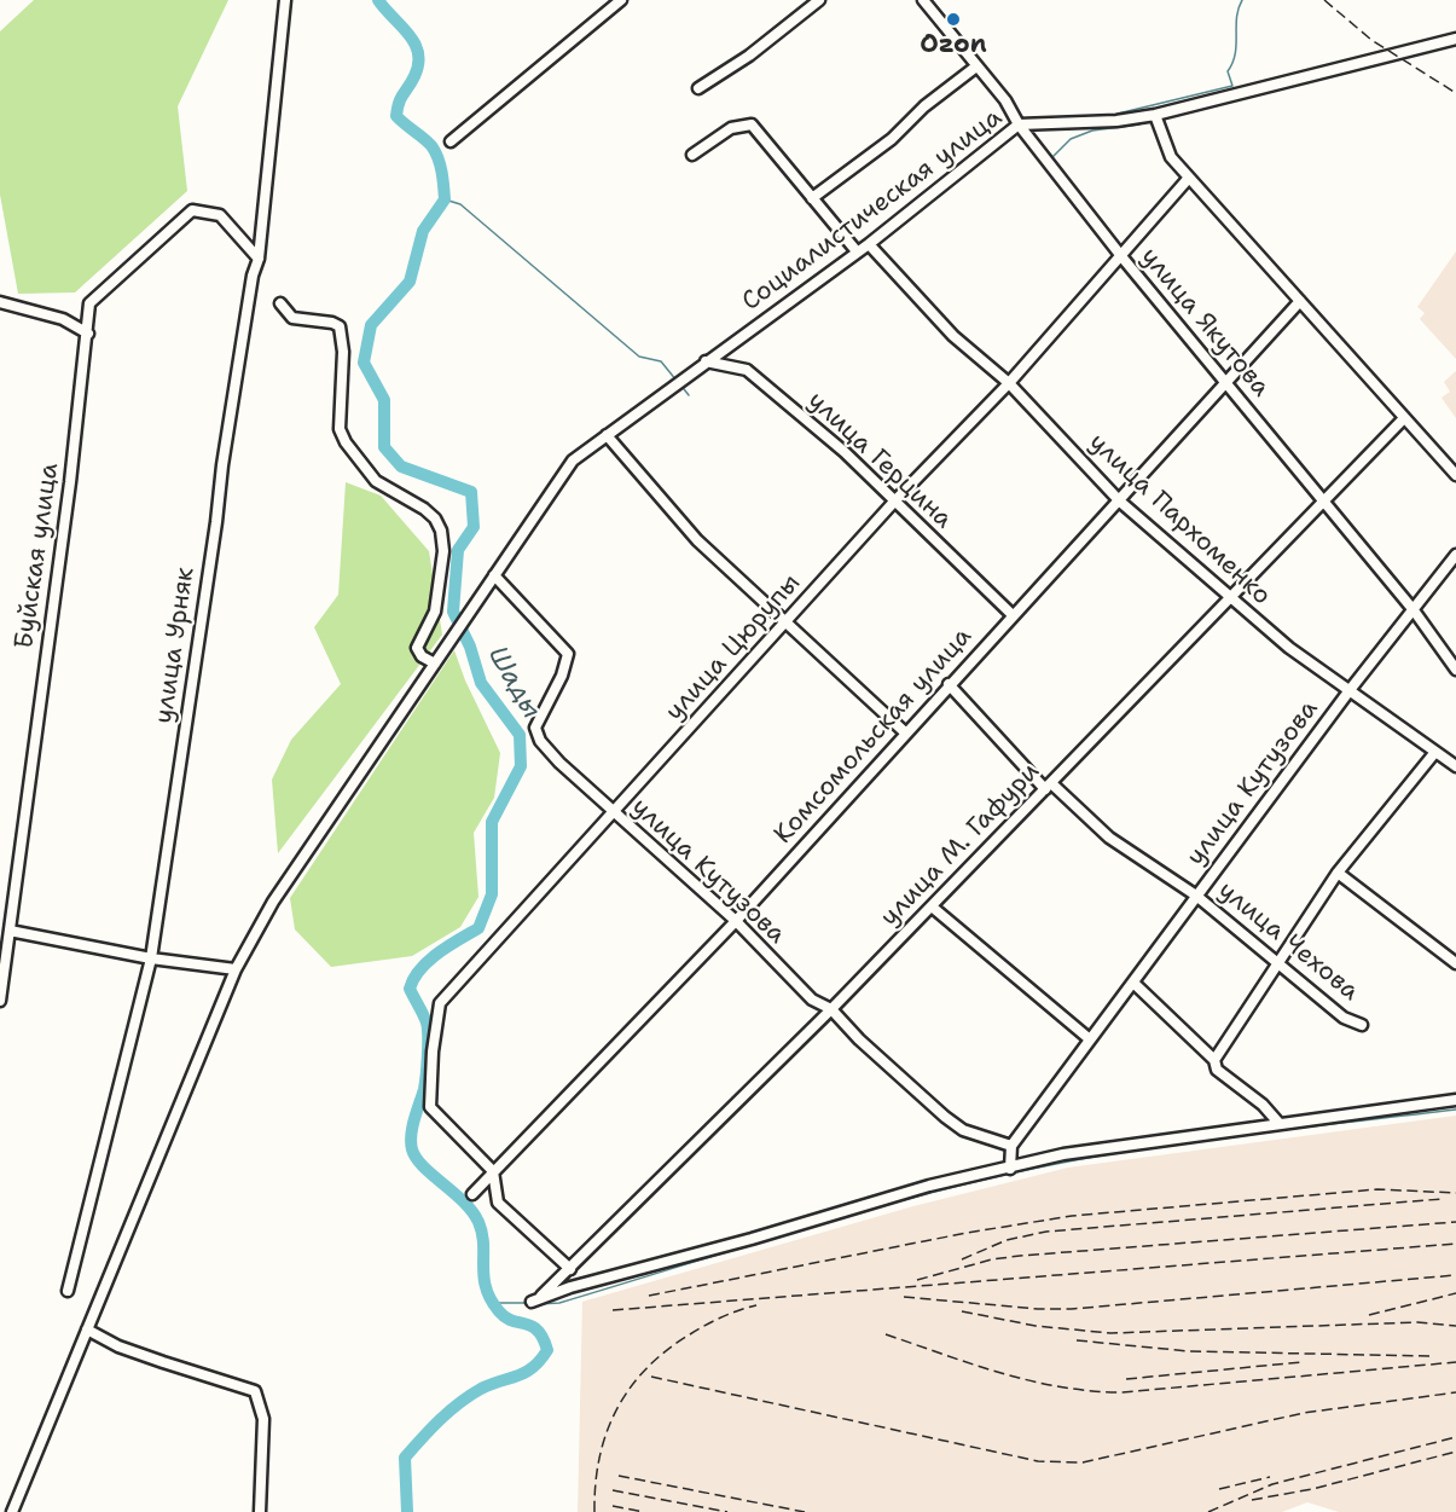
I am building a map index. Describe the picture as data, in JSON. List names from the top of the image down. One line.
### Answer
{"streets":{"street":["Социалистическая улица","улица Якутова","улица Герцина","улица Пархоменко","Буйская улица","улица Урняк","улица Цюрупы","Комсомольская улица","улица Кутузова","улица М. Гафури","улица Чехова"]},"crossings":[["Социалистическая улица","улица Якутова"],["Социалистическая улица","улица Герцина"],["Социалистическая улица","улица Пархоменко"],["Социалистическая улица","улица Кутузова"],["улица Якутова","улица Цюрупы"],["улица Якутова","Комсомольская улица"],["улица Якутова","улица Кутузова"],["улица Якутова","улица М. Гафури"],["улица Герцина","улица Цюрупы"],["улица Герцина","Комсомольская улица"],["улица Пархоменко","улица Цюрупы"],["улица Пархоменко","Комсомольская улица"],["улица Пархоменко","улица Кутузова"],["улица Пархоменко","улица М. Гафури"],["Буйская улица","улица Урняк"],["улица Цюрупы","Комсомольская улица"],["улица Цюрупы","улица Кутузова"],["Комсомольская улица","улица Кутузова"],["Комсомольская улица","улица Чехова"],["улица Кутузова","улица М. Гафури"],["улица Кутузова","улица Чехова"],["улица М. Гафури","улица Чехова"]],"water":["Шады"],"places":["Ozon"]}
